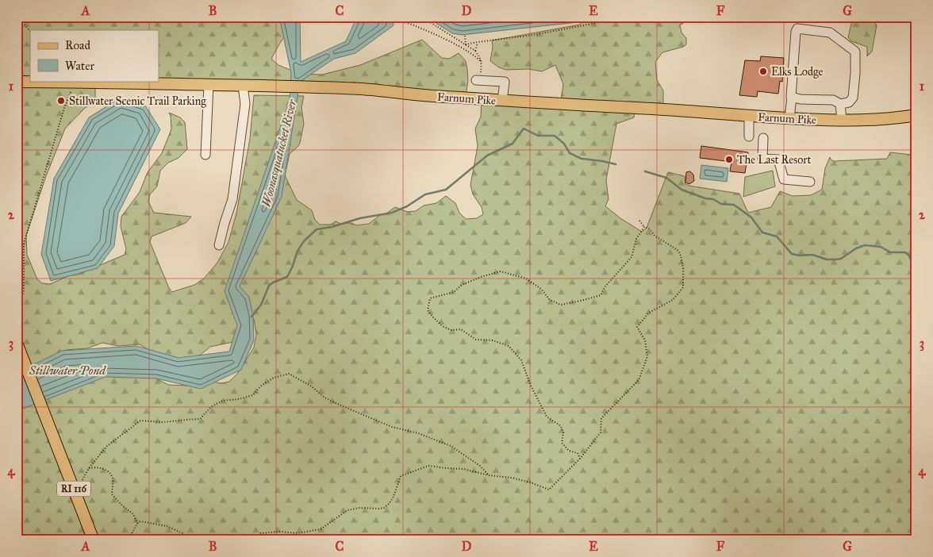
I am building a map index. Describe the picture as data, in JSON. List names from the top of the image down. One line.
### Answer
{"streets":{"main road":["Farnum Pike","RI 116"]},"water":["Woonasquatucket River","Stillwater Pond"],"places":["Elks Lodge","Stillwater Scenic Trail Parking","The Last Resort"],"legend":["Road","Water"],"grid":{"columns":["A","B","C","D","E","F","G"],"rows":["1","2","3","4"]}}
